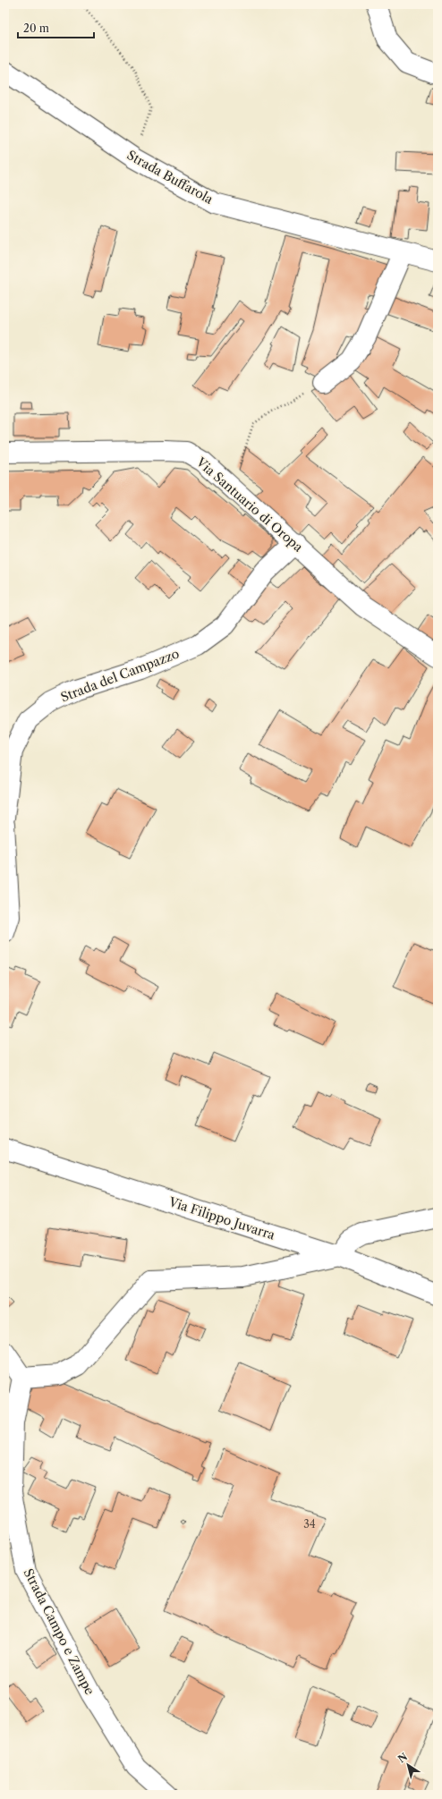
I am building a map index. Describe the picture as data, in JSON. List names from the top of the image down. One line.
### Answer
{"streets":{"street":["Strada Buffarola","Via Santuario di Oropa","Strada del Campazzo","Via Filippo Juvarra","Strada Campo e Zampe"]},"crossings":[["Via Santuario di Oropa","Strada del Campazzo"]],"house_numbers":["34"],"scale_bar":"20 m","north":"top left"}
